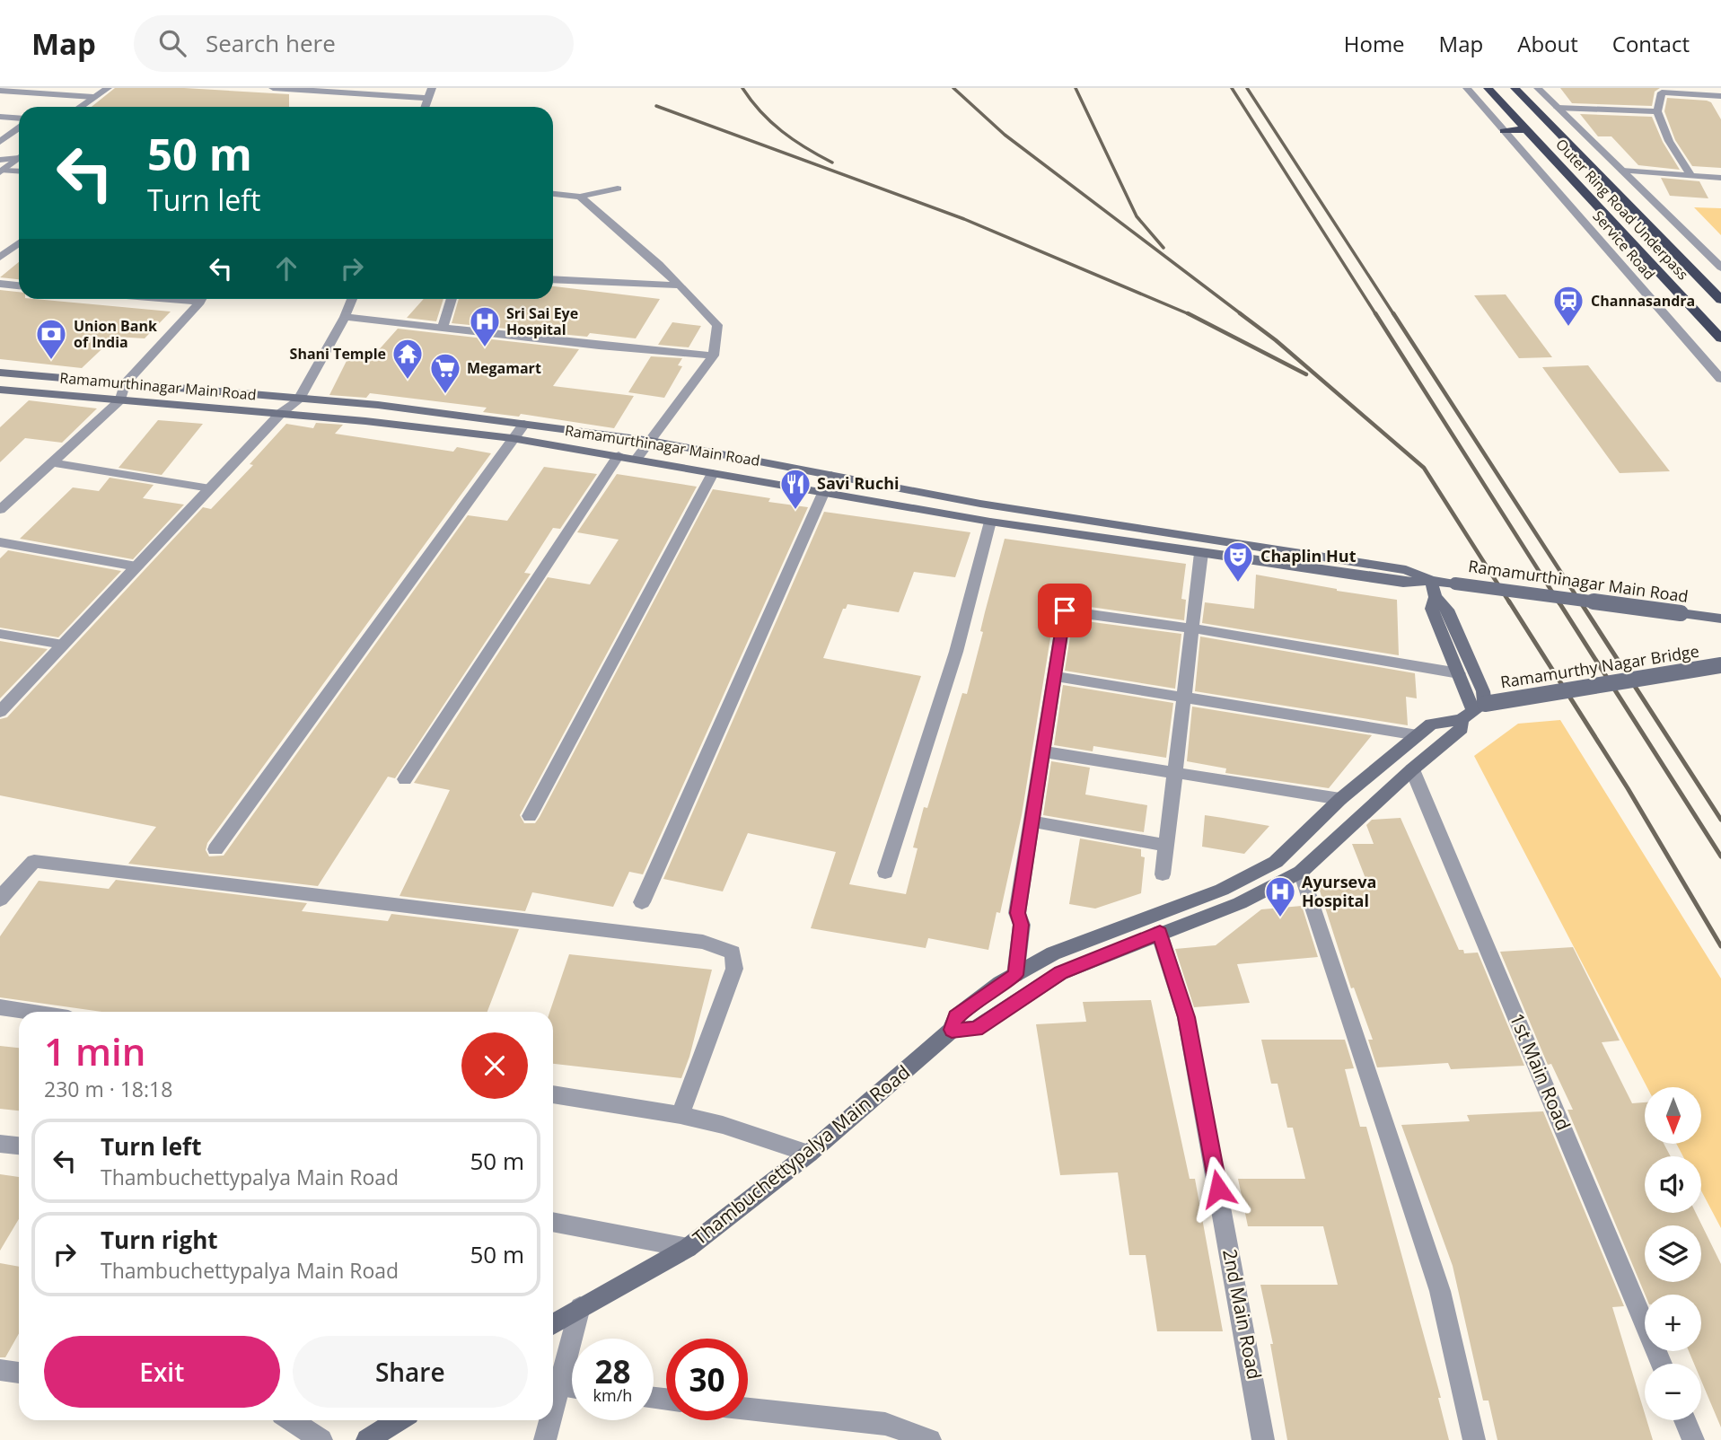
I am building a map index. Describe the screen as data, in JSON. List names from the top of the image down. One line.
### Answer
{"streets":{"highway":["Outer Ring Road Underpass"],"main road":["Ramamurthinagar Main Road","Ramamurthy Nagar Bridge","Thambuchettypalya Main Road"],"street":["Service Road","1st Main Road","2nd Main Road"]},"crossings":[["Ramamurthy Nagar Bridge","Thambuchettypalya Main Road"]],"places":{"station":["Channasandra"],"hospital":["Sri Sai Eye Hospital","Ayurseva Hospital"],"bank":["Union Bank of India"],"temple":["Shani Temple"],"supermarket":["Megamart"],"restaurant":["Savi Ruchi"],"theatre":["Chaplin Hut"]},"north":"bottom","page":{"header":"Map","search":"Search here","nav":["Home","Map","About","Contact"],"turn":["50 m","Turn left"],"heading":["1 min","230 m · 18:18"],"map_buttons":["+","−"],"list":[{"name":"Turn left","note":"Thambuchettypalya Main Road","value":"50 m"},{"name":"Turn right","note":"Thambuchettypalya Main Road","value":"50 m"}],"buttons":["Exit","Share"],"speed":"28 km/h","limit":"30"}}
